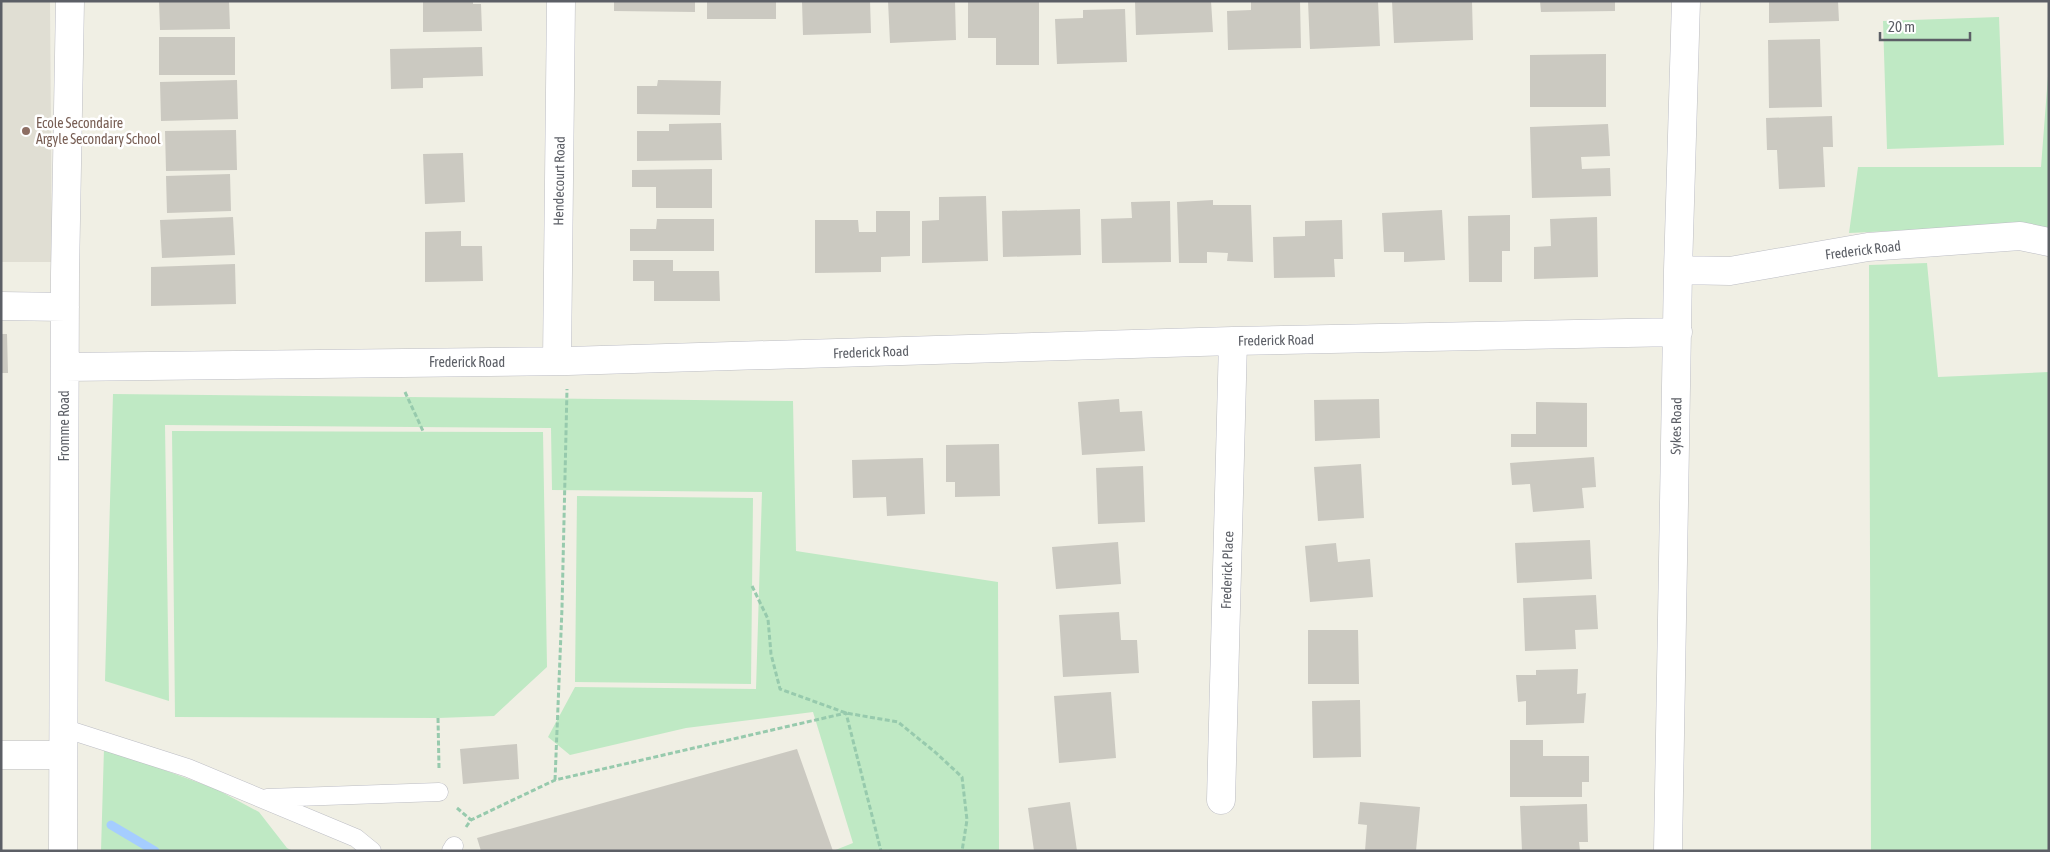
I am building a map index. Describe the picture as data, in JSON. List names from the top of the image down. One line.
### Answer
{"streets":{"street":["Hendecourt Road","Frederick Road","Fromme Road","Sykes Road","Frederick Place"]},"crossings":[["Hendecourt Road","Frederick Road"],["Frederick Road","Fromme Road"],["Frederick Road","Sykes Road"],["Frederick Road","Frederick Place"]],"places":["Ecole Secondaire Argyle Secondary School"],"scale_bar":"20 m"}
